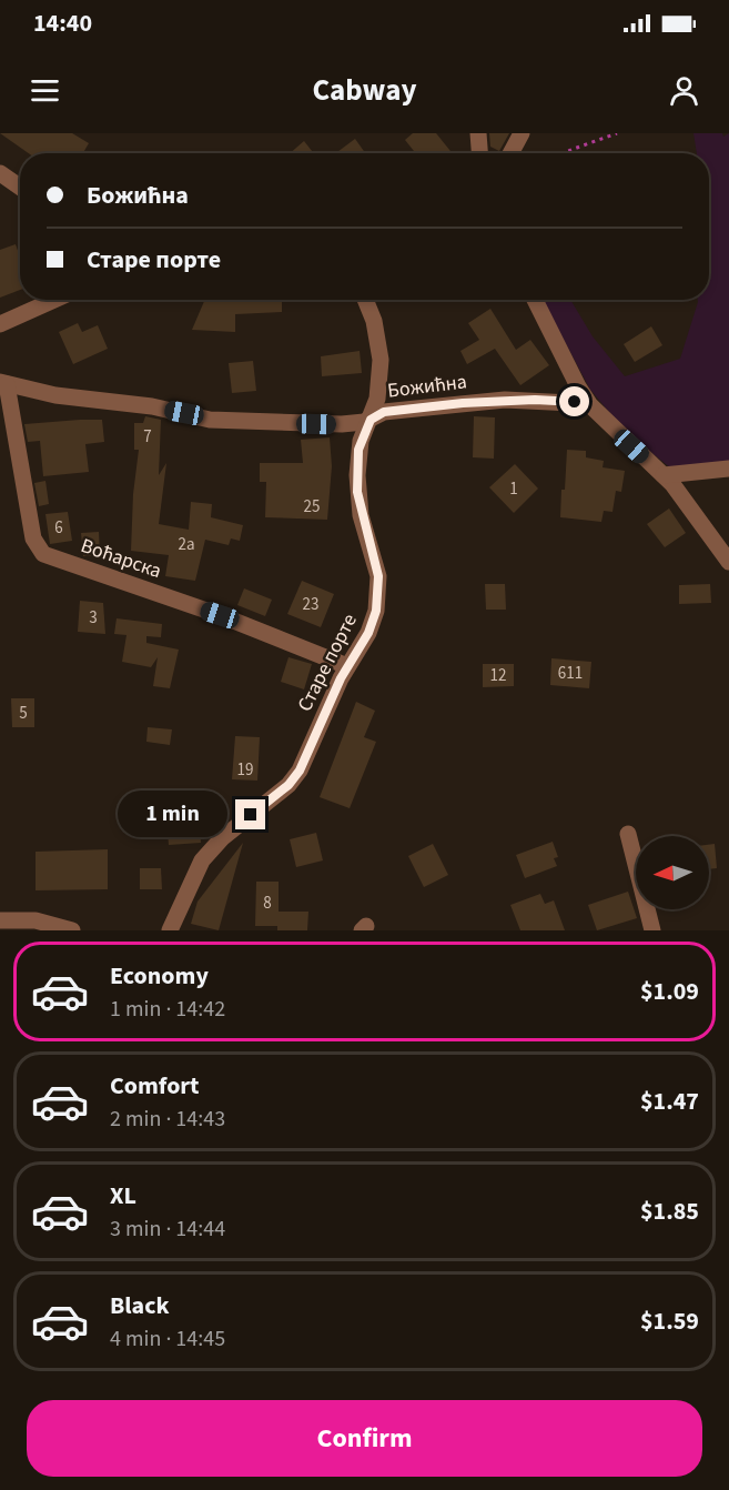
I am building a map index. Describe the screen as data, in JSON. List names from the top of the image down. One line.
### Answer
{"streets":{"street":["Божићна","Воћарска","Старе порте"]},"crossings":[["Божићна","Воћарска"],["Божићна","Старе порте"],["Воћарска","Старе порте"]],"house_numbers":["7","1","25","6","2a","23","3","611","12","5","19","8"],"north":"left","page":{"status":"14:40","header":"Cabway","banner":["Божићна","Старе порте"],"bubble":"1 min","list":[{"name":"Economy","note":"1 min · 14:42","value":"$1.09"},{"name":"Comfort","note":"2 min · 14:43","value":"$1.47"},{"name":"XL","note":"3 min · 14:44","value":"$1.85"},{"name":"Black","note":"4 min · 14:45","value":"$1.59"}],"buttons":"Confirm"}}
